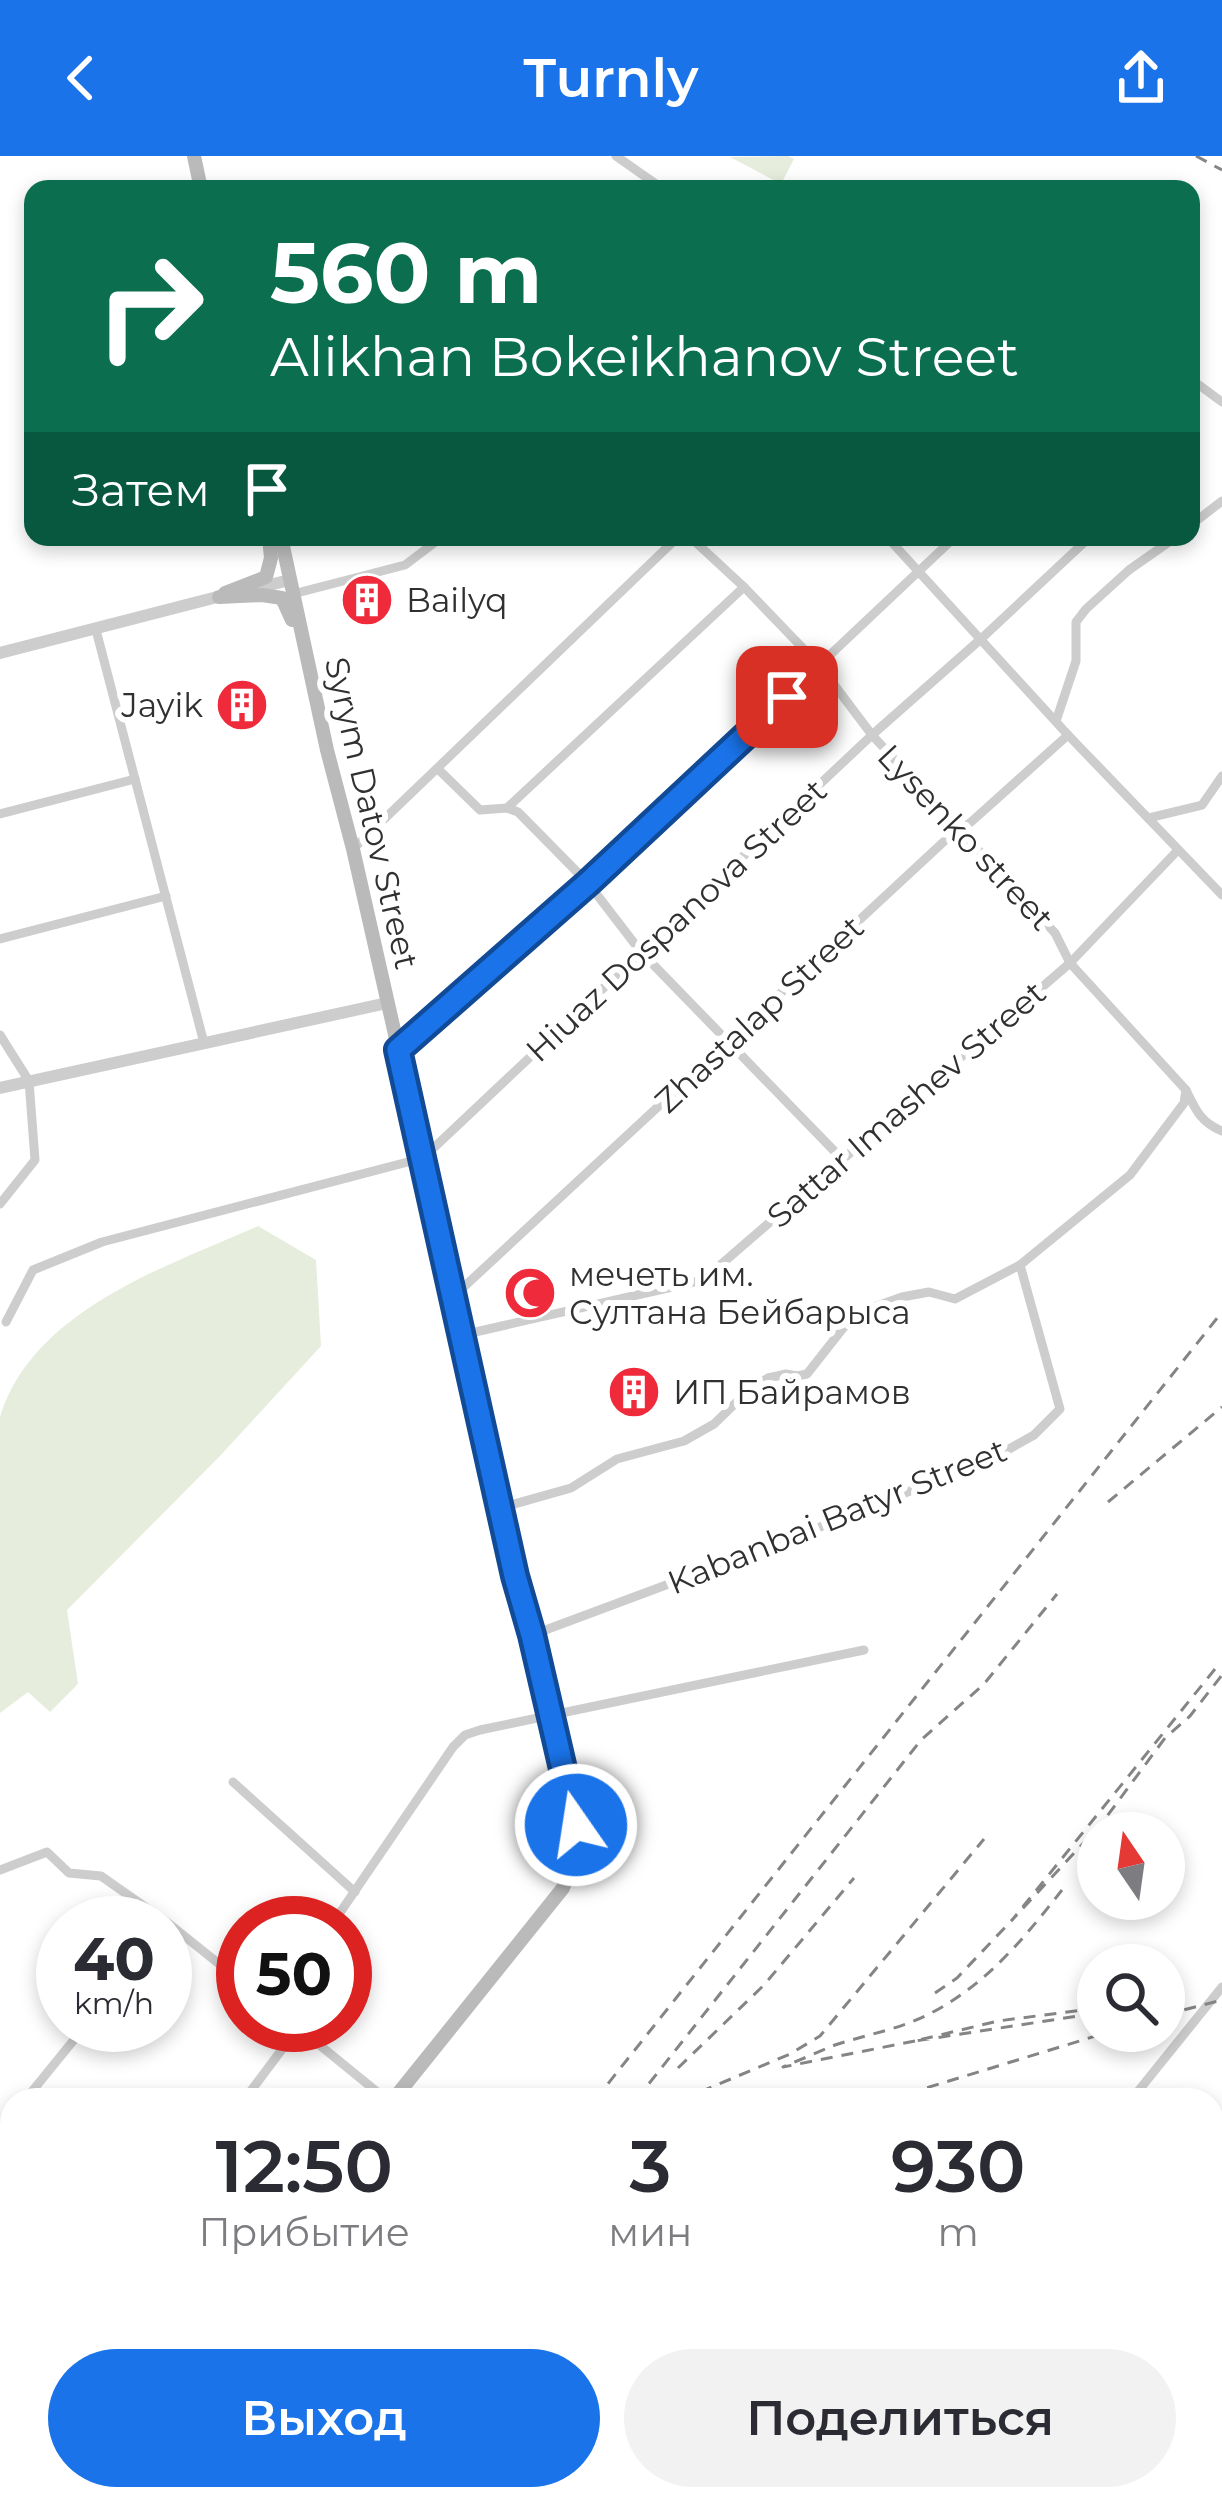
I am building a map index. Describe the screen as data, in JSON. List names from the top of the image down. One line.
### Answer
{"streets":{"main road":["Syrym Datov Street"],"street":["Lysenko street","Hiuaz Dospanova Street","Zhastalap Street","Sattar Imashev Street","Kabanbai Batyr Street"]},"crossings":[["Syrym Datov Street","Hiuaz Dospanova Street"],["Syrym Datov Street","Zhastalap Street"],["Syrym Datov Street","Sattar Imashev Street"],["Syrym Datov Street","Kabanbai Batyr Street"],["Lysenko street","Hiuaz Dospanova Street"],["Lysenko street","Zhastalap Street"],["Lysenko street","Sattar Imashev Street"]],"places":{"building":["Bailyq","Jayik","ИП Байрамов"],"mosque":["мечеть им. Султана Бейбарыса"]},"north":"top","page":{"header":"Turnly","turn":["560 m","Alikhan Bokeikhanov Street"],"then":"Затем","speed":"40 km/h","limit":"50","eta":["12:50","Прибытие","3","мин","930","m"],"buttons":["Выход","Поделиться"]}}
